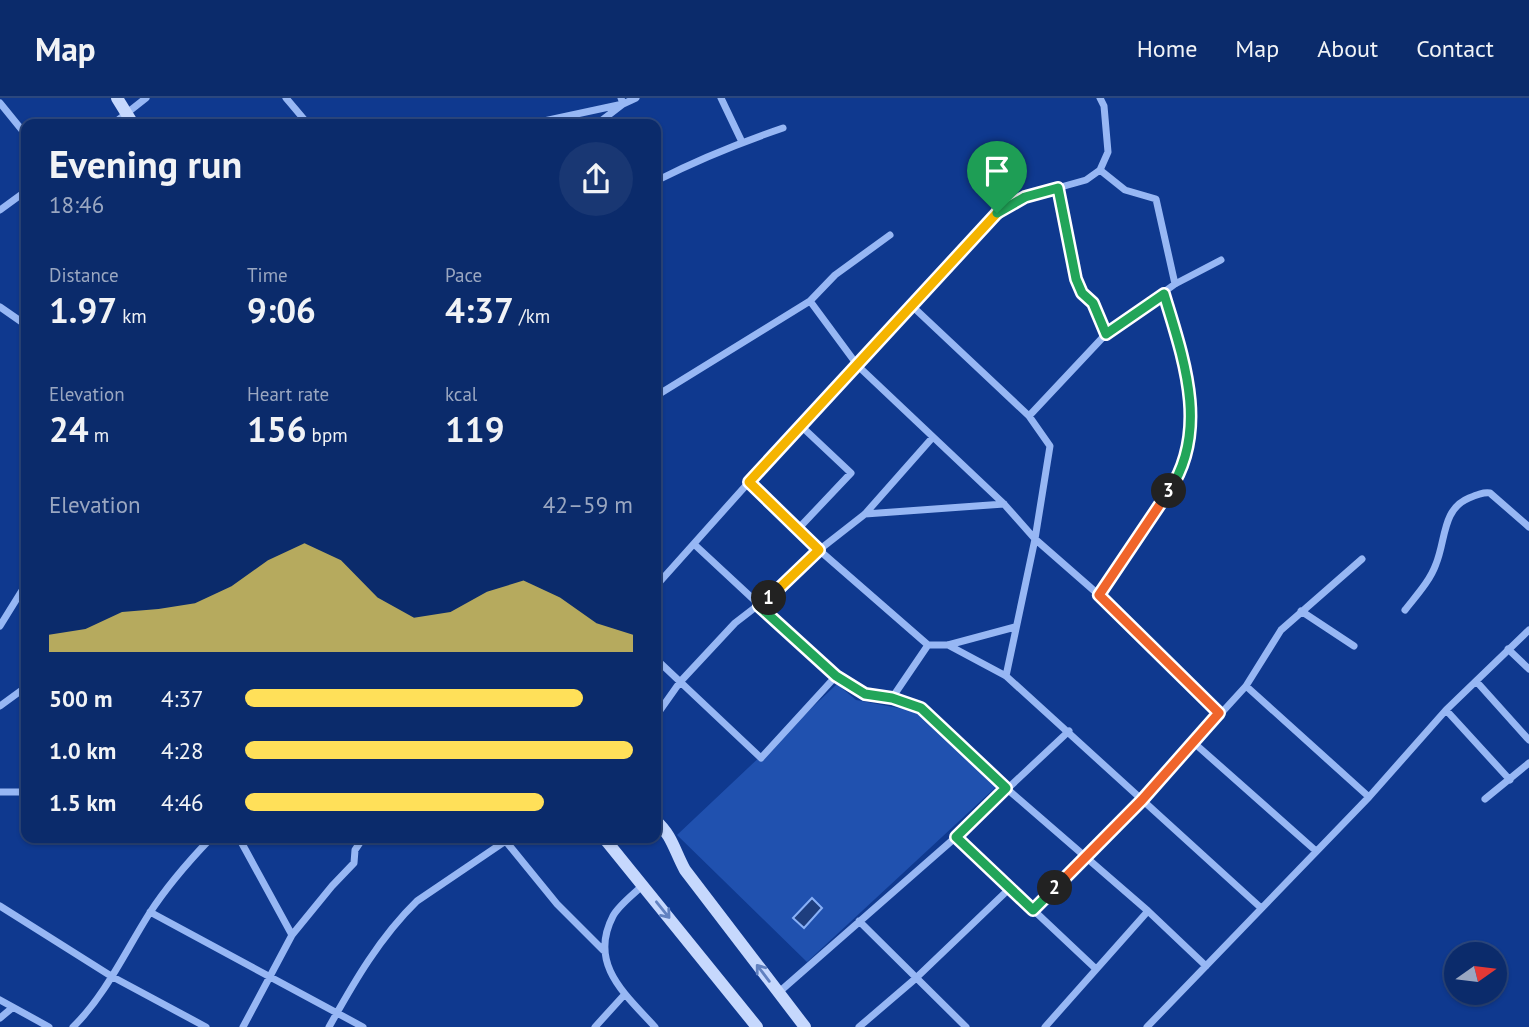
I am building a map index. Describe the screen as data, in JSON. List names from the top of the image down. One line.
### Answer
{"north":"right","page":{"header":"Map","nav":["Home","Map","About","Contact"],"heading":["Evening run","18:46"],"stats":[["Distance","1.97 km"],["Time","9:06"],["Pace","4:37 /km"],["Elevation","24 m"],["Heart rate","156 bpm"],["kcal","119"]],"pins":["3","1","2"],"chart":["Elevation","42–59 m"],"list":[{"name":"500 m","note":"4:37"},{"name":"1.0 km","note":"4:28"},{"name":"1.5 km","note":"4:46"}]}}
